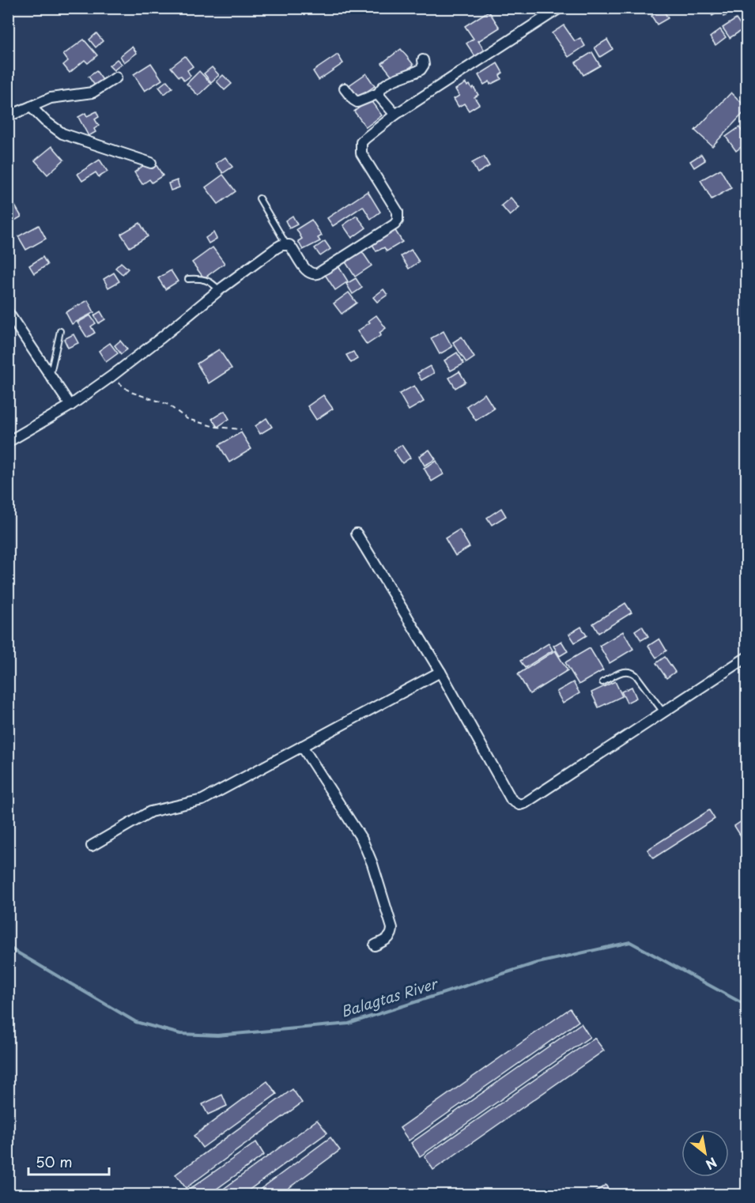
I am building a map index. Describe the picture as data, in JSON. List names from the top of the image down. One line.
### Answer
{"water":["Balagtas River"],"scale_bar":"50 m","north":"bottom right"}
